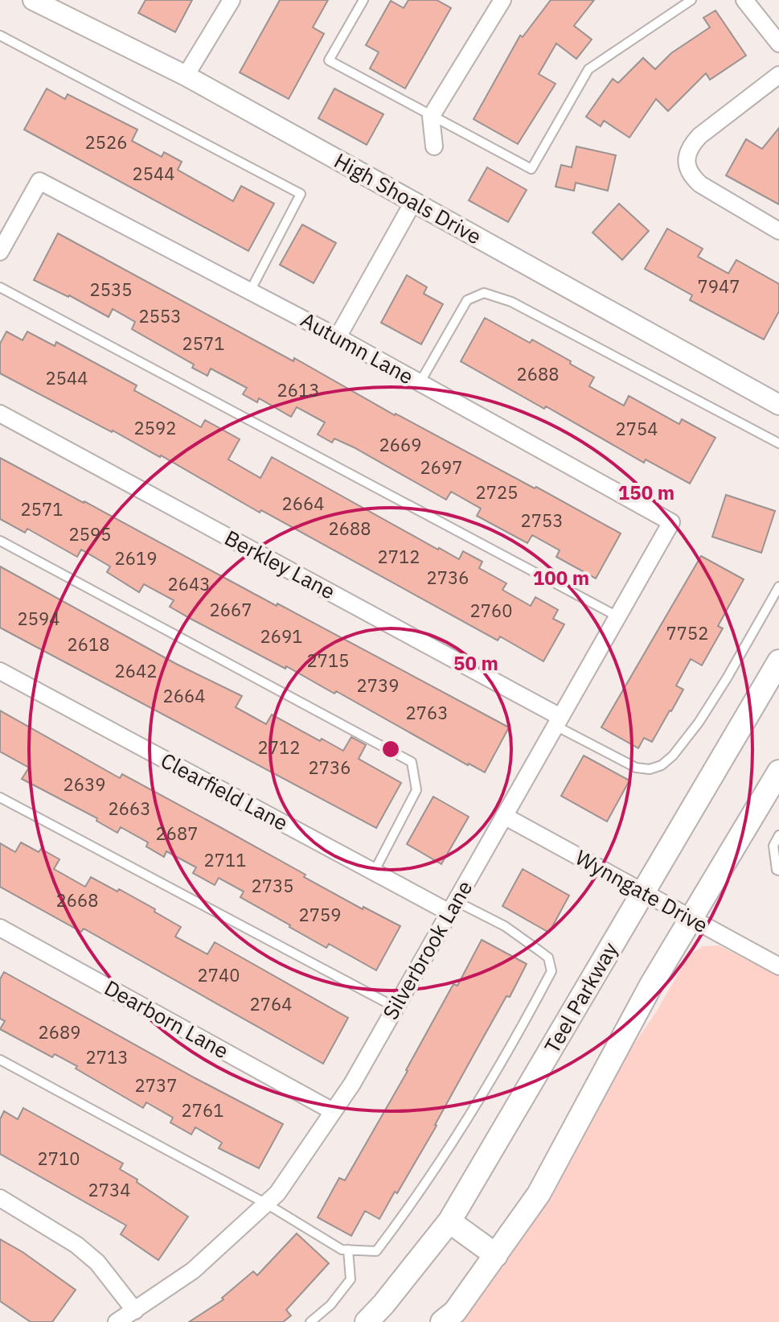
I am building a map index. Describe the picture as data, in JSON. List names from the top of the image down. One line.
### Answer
{"streets":{"main road":["Teel Parkway"],"street":["High Shoals Drive","Autumn Lane","Berkley Lane","Clearfield Lane","Wynngate Drive","Silverbrook Lane","Dearborn Lane"]},"crossings":[["Autumn Lane","Silverbrook Lane"],["Berkley Lane","Silverbrook Lane"],["Clearfield Lane","Silverbrook Lane"],["Wynngate Drive","Silverbrook Lane"],["Wynngate Drive","Teel Parkway"],["Silverbrook Lane","Dearborn Lane"]],"house_numbers":["2526","2544","7947","2535","2553","2571","2688","2544","2613","2592","2754","2669","2697","2725","2664","2571","2753","2688","2595","2712","2619","2736","2643","2667","2760","2594","7752","2691","2618","2715","2642","2739","2664","2763","2712","2736","2639","2663","2687","2711","2735","2668","2759","2740","2764","2689","2713","2737","2761","2710","2734"],"rings":["150 m","100 m","50 m"]}
